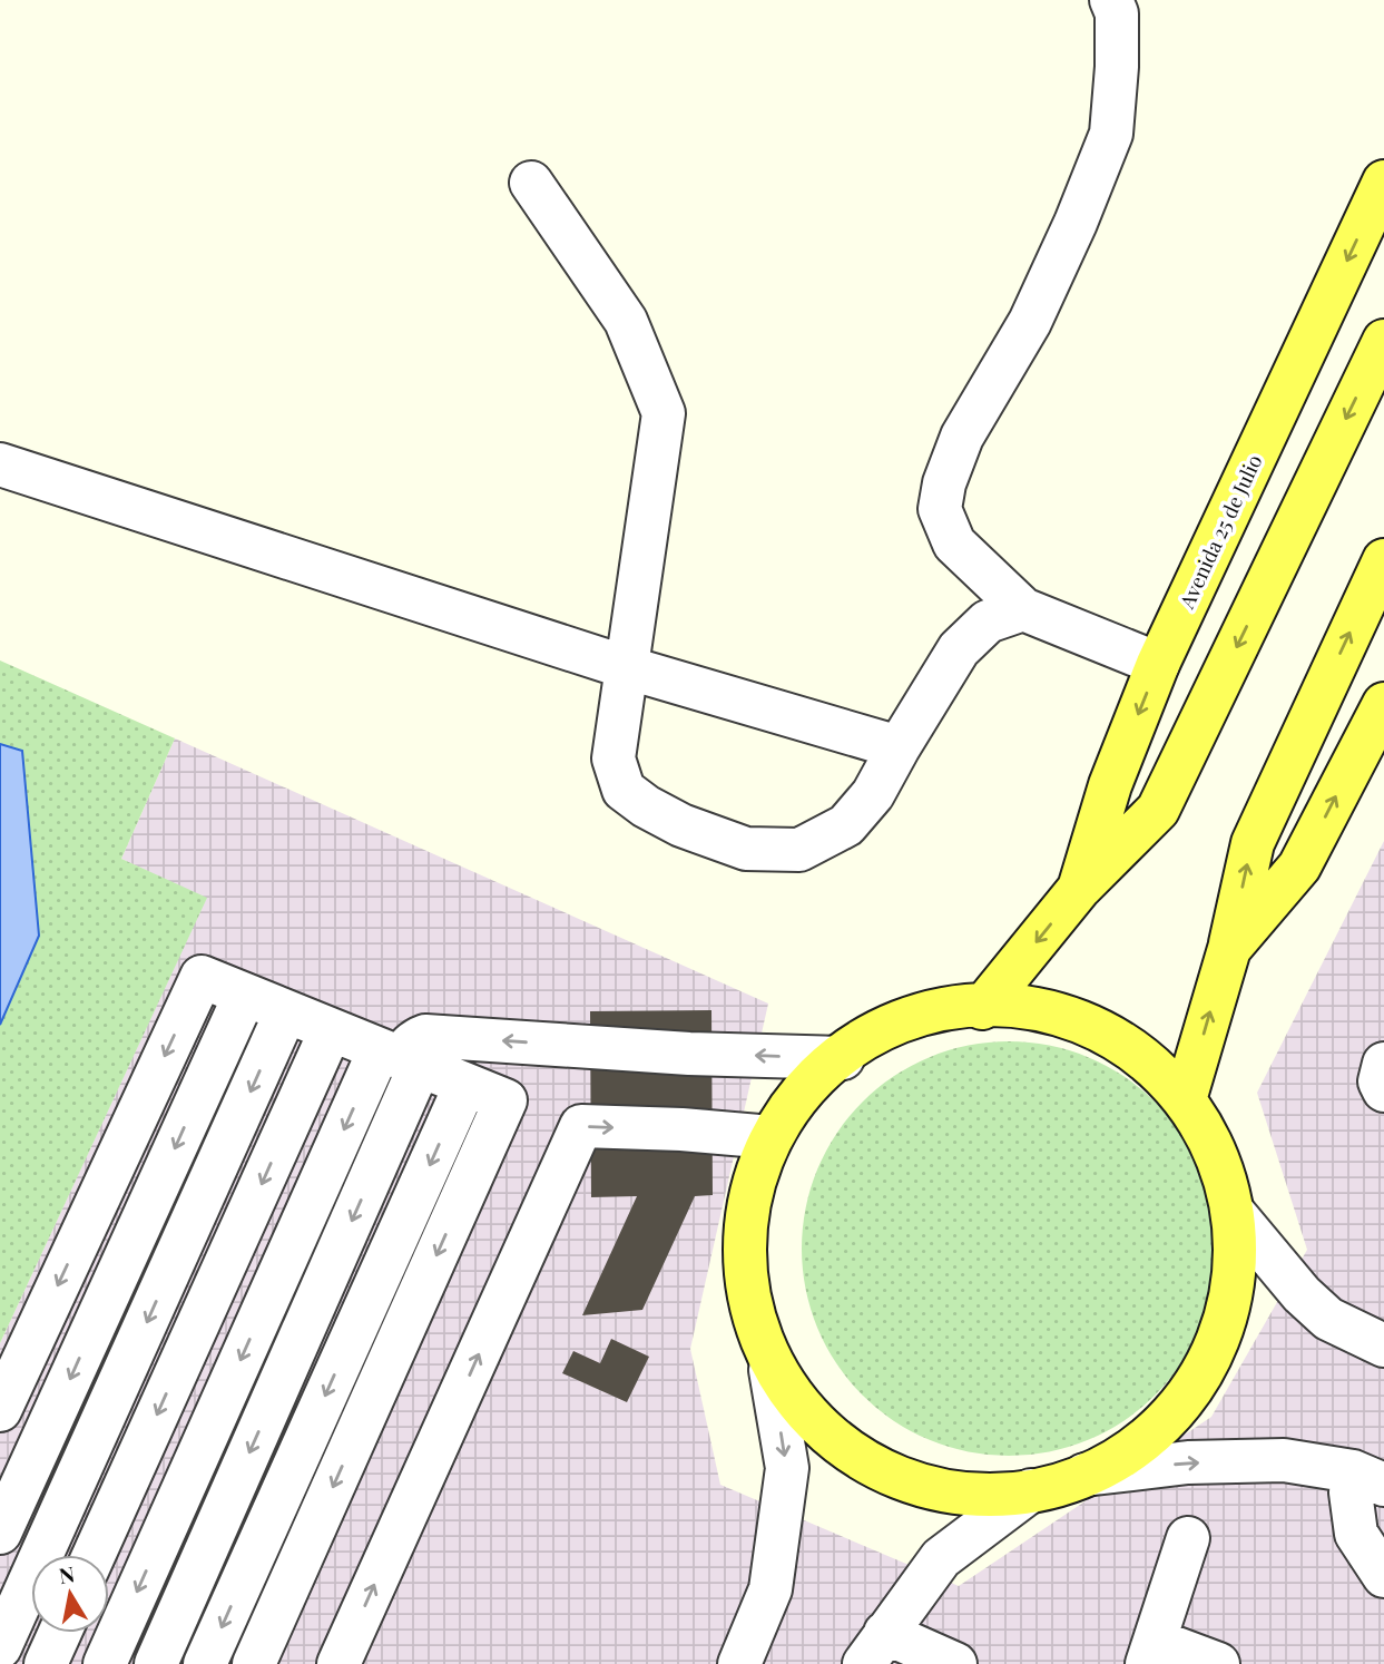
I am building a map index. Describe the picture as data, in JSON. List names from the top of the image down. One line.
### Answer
{"streets":{"main road":["Avenida 25 de Julio"]},"north":"top"}
